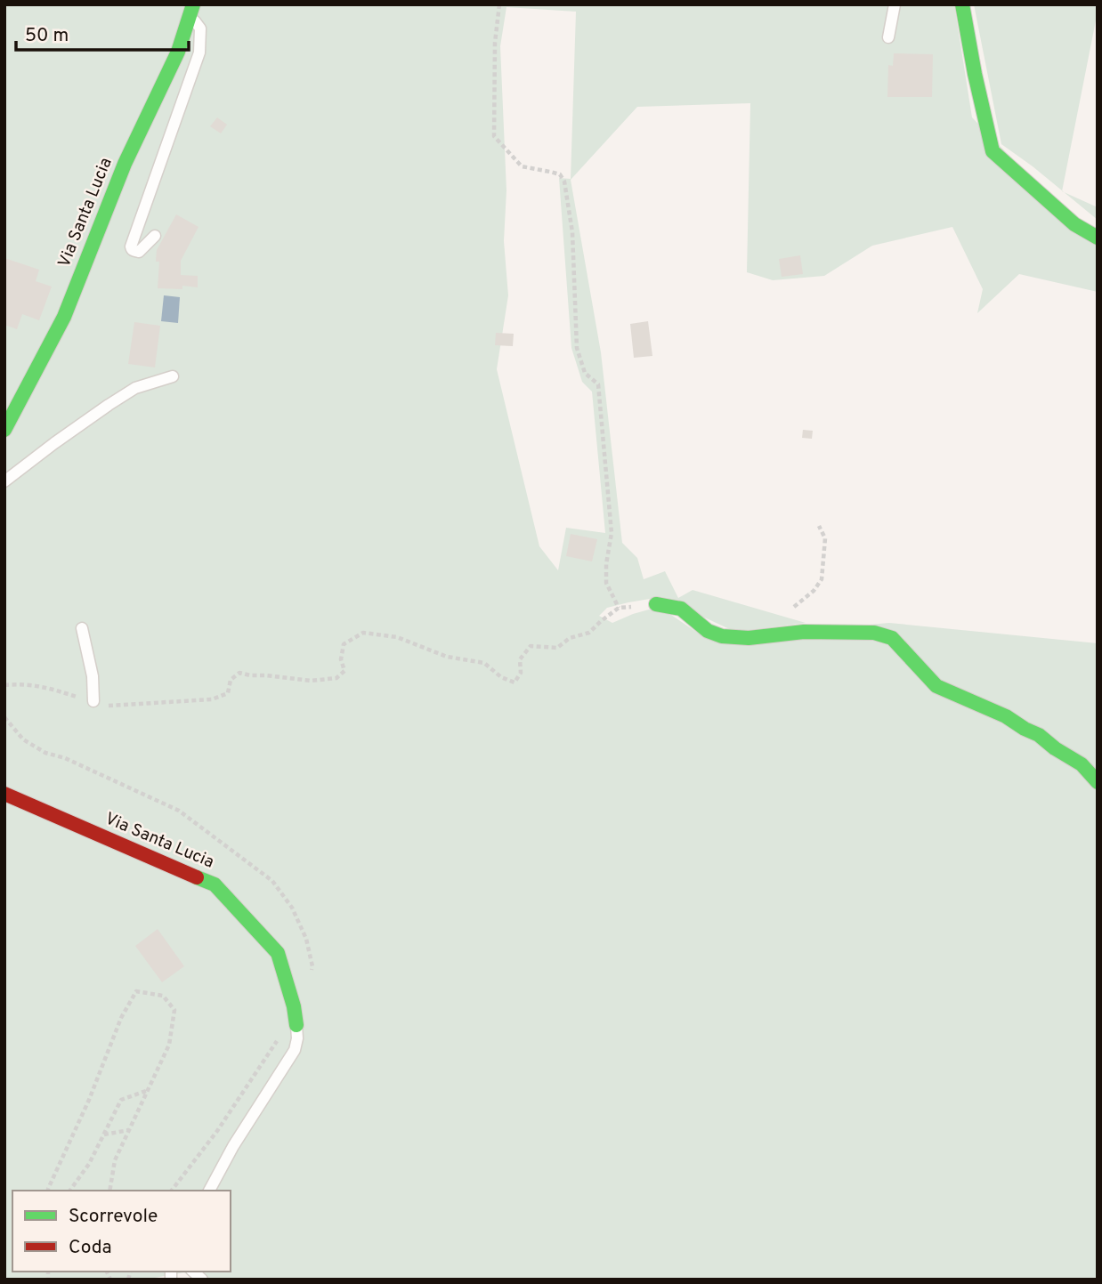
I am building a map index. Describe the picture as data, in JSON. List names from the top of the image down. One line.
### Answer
{"streets":{"street":["Via Santa Lucia"]},"legend":["Scorrevole","Coda"],"scale_bar":"50 m"}
